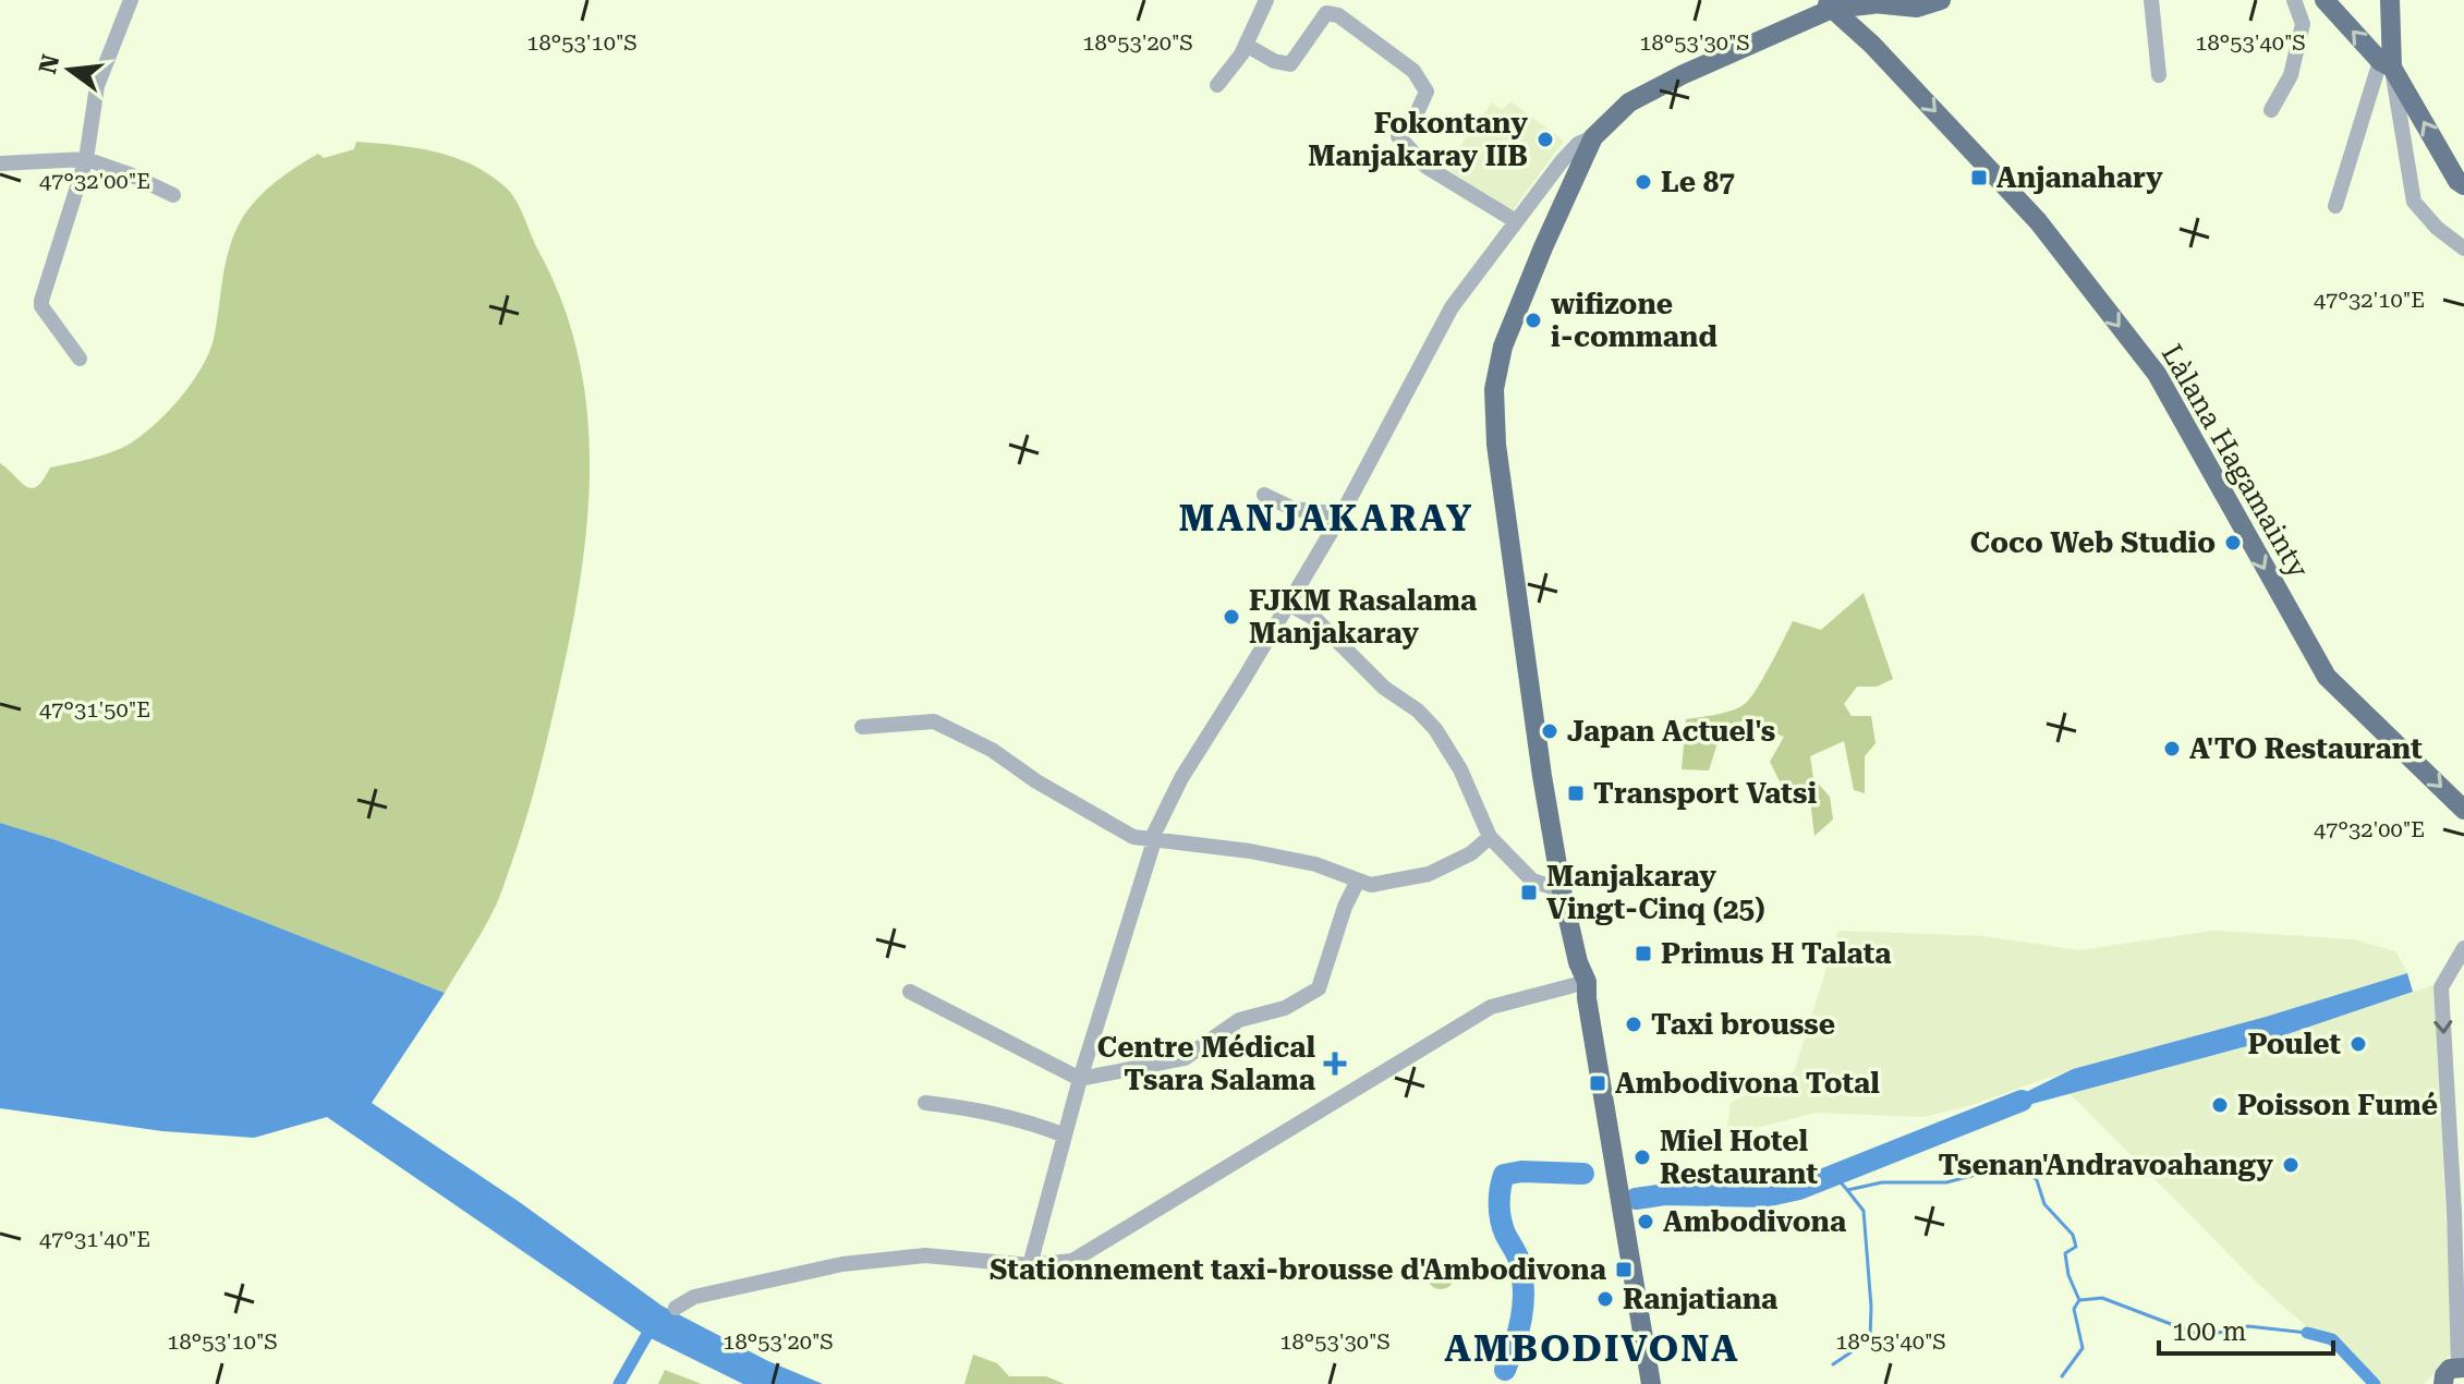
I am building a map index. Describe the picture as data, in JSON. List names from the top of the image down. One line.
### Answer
{"streets":{"main road":["Làlana Hagamainty"]},"one_way":["Làlana Hagamainty"],"districts":["MANJAKARAY","AMBODIVONA"],"places":{"other":["Fokontany Manjakaray IIB","Le 87","wifizone i-command","Coco Web Studio","FJKM Rasalama Manjakaray","Japan Actuel's","A'TO Restaurant","Taxi brousse","Poulet","Poisson Fumé","Miel Hotel Restaurant","Tsenan'Andravoahangy","Ambodivona","Ranjatiana"],"transit":["Anjanahary","Transport Vatsi","Manjakaray Vingt-Cinq (25)","Primus H Talata","Ambodivona Total","Stationnement taxi-brousse d'Ambodivona"],"health":["Centre Médical Tsara Salama"]},"scale_bar":"100 m","north":"left","coordinates":["18°53'10\"S","18°53'20\"S","18°53'30\"S","18°53'40\"S","47°32'00\"E","47°32'10\"E","47°31'50\"E","47°31'40\"E"]}
